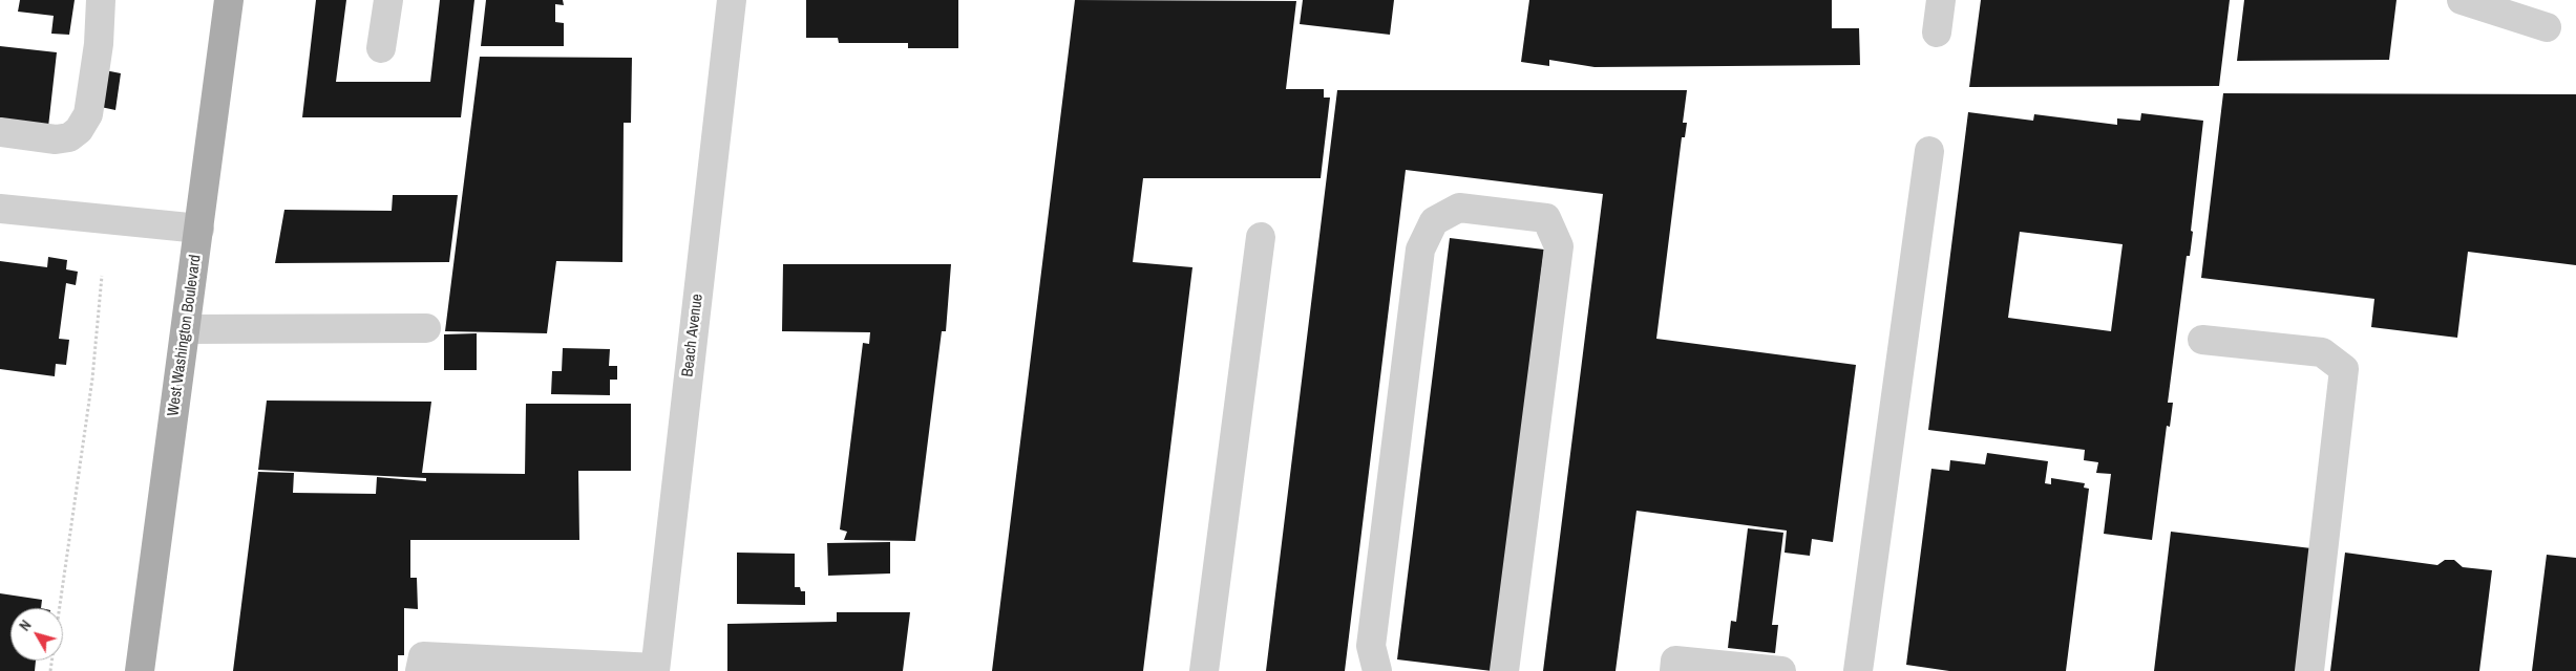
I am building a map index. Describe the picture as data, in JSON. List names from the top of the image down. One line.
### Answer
{"streets":{"main road":["West Washington Boulevard"],"street":["Beach Avenue"]},"north":"top left"}
